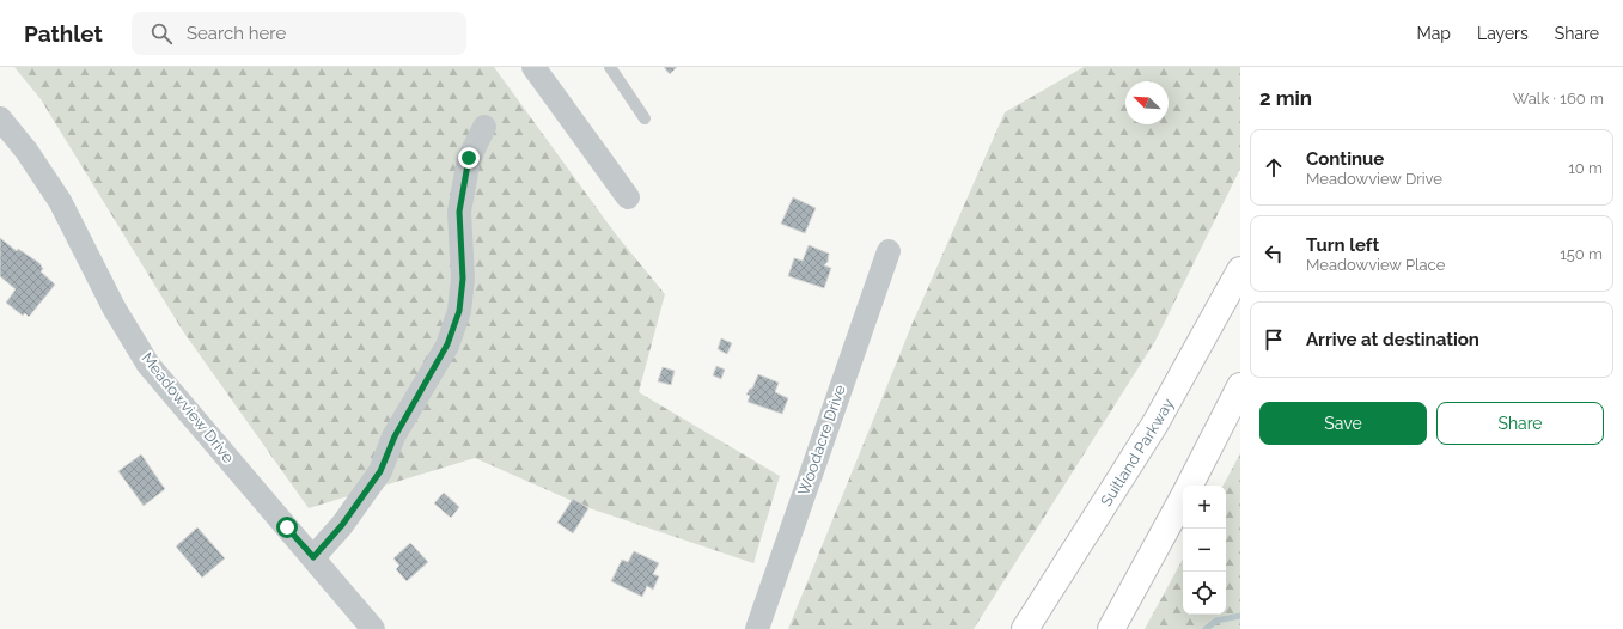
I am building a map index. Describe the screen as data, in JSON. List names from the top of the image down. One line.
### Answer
{"streets":{"highway":["Suitland Parkway"],"street":["Meadowview Drive","Woodacre Drive"]},"north":"top left","page":{"header":"Pathlet","search":"Search here","nav":["Map","Layers","Share"],"heading":["2 min","Walk · 160 m"],"list":[["Continue","Meadowview Drive","10 m"],["Turn left","Meadowview Place","150 m"],"Arrive at destination"],"buttons":["Save","Share"],"map_buttons":["+","−"]}}
